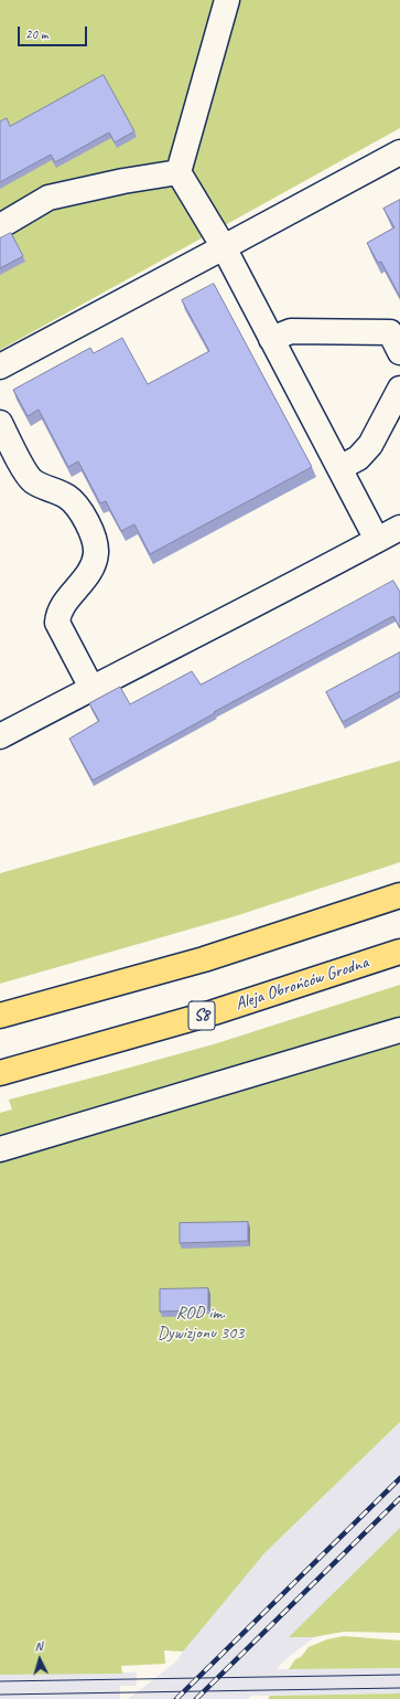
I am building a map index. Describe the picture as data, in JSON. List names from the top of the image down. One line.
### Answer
{"streets":{"highway":["Aleja Obrońców Grodna","S8"]},"parks":["ROD im. Dywizjonu 303"],"scale_bar":"20 m","north":"top"}
